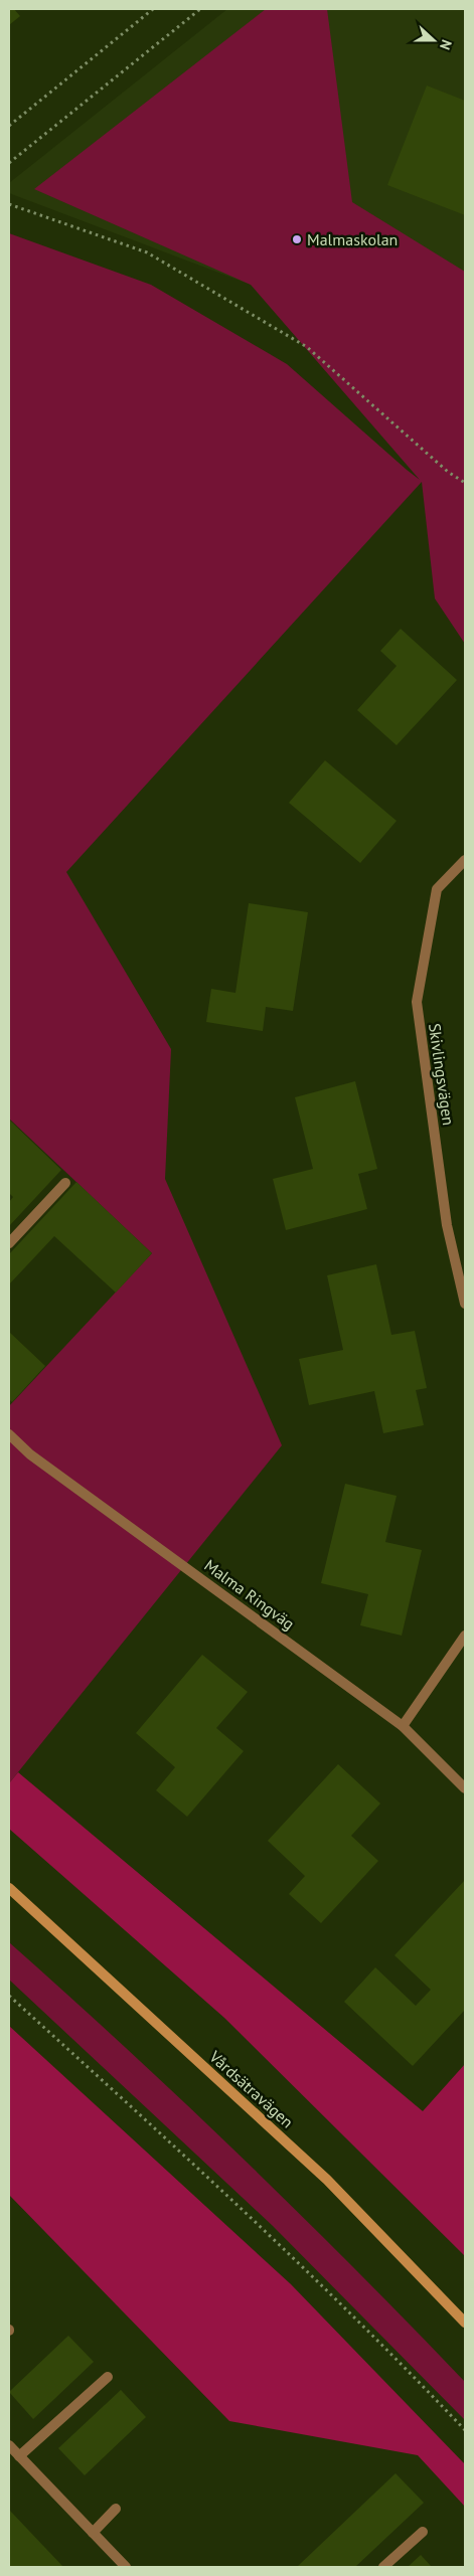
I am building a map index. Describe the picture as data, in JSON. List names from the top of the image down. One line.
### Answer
{"streets":{"main road":["Vårdsätravägen"],"street":["Skivlingsvägen","Malma Ringväg"]},"places":["Malmaskolan"],"north":"right"}
